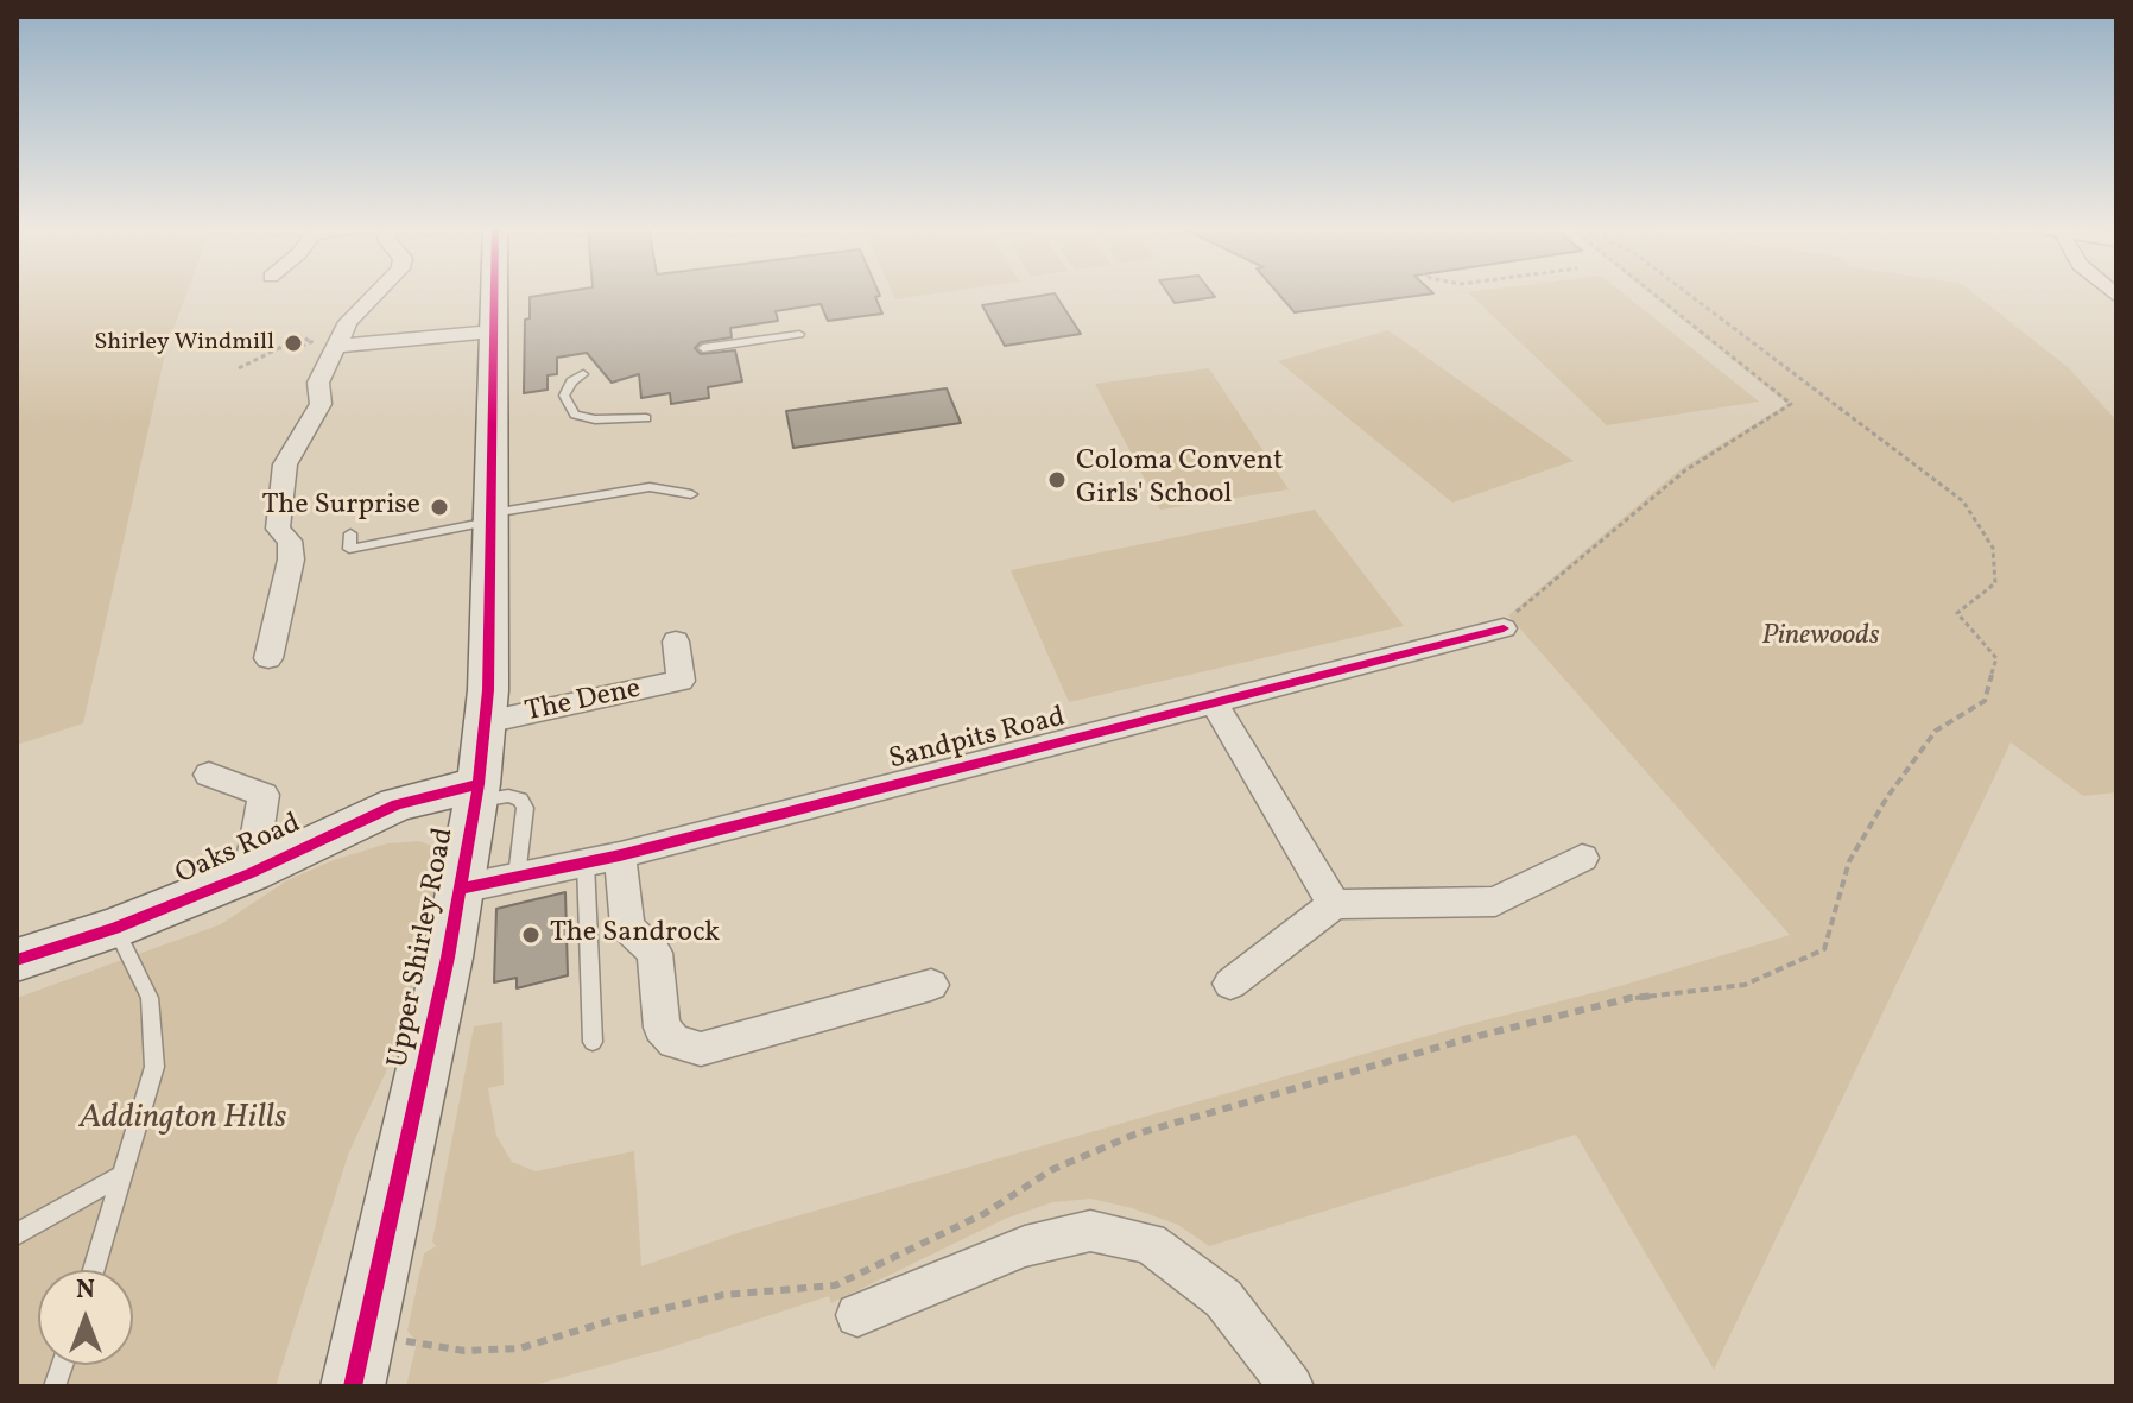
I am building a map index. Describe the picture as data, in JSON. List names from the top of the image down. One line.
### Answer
{"streets":{"street":["The Dene","Sandpits Road","Oaks Road","Upper Shirley Road"]},"crossings":[["The Dene","Upper Shirley Road"],["Sandpits Road","Upper Shirley Road"],["Oaks Road","Upper Shirley Road"]],"parks":["Pinewoods","Addington Hills"],"places":["Shirley Windmill","Coloma Convent Girls' School","The Surprise","The Sandrock"],"north":"top"}
